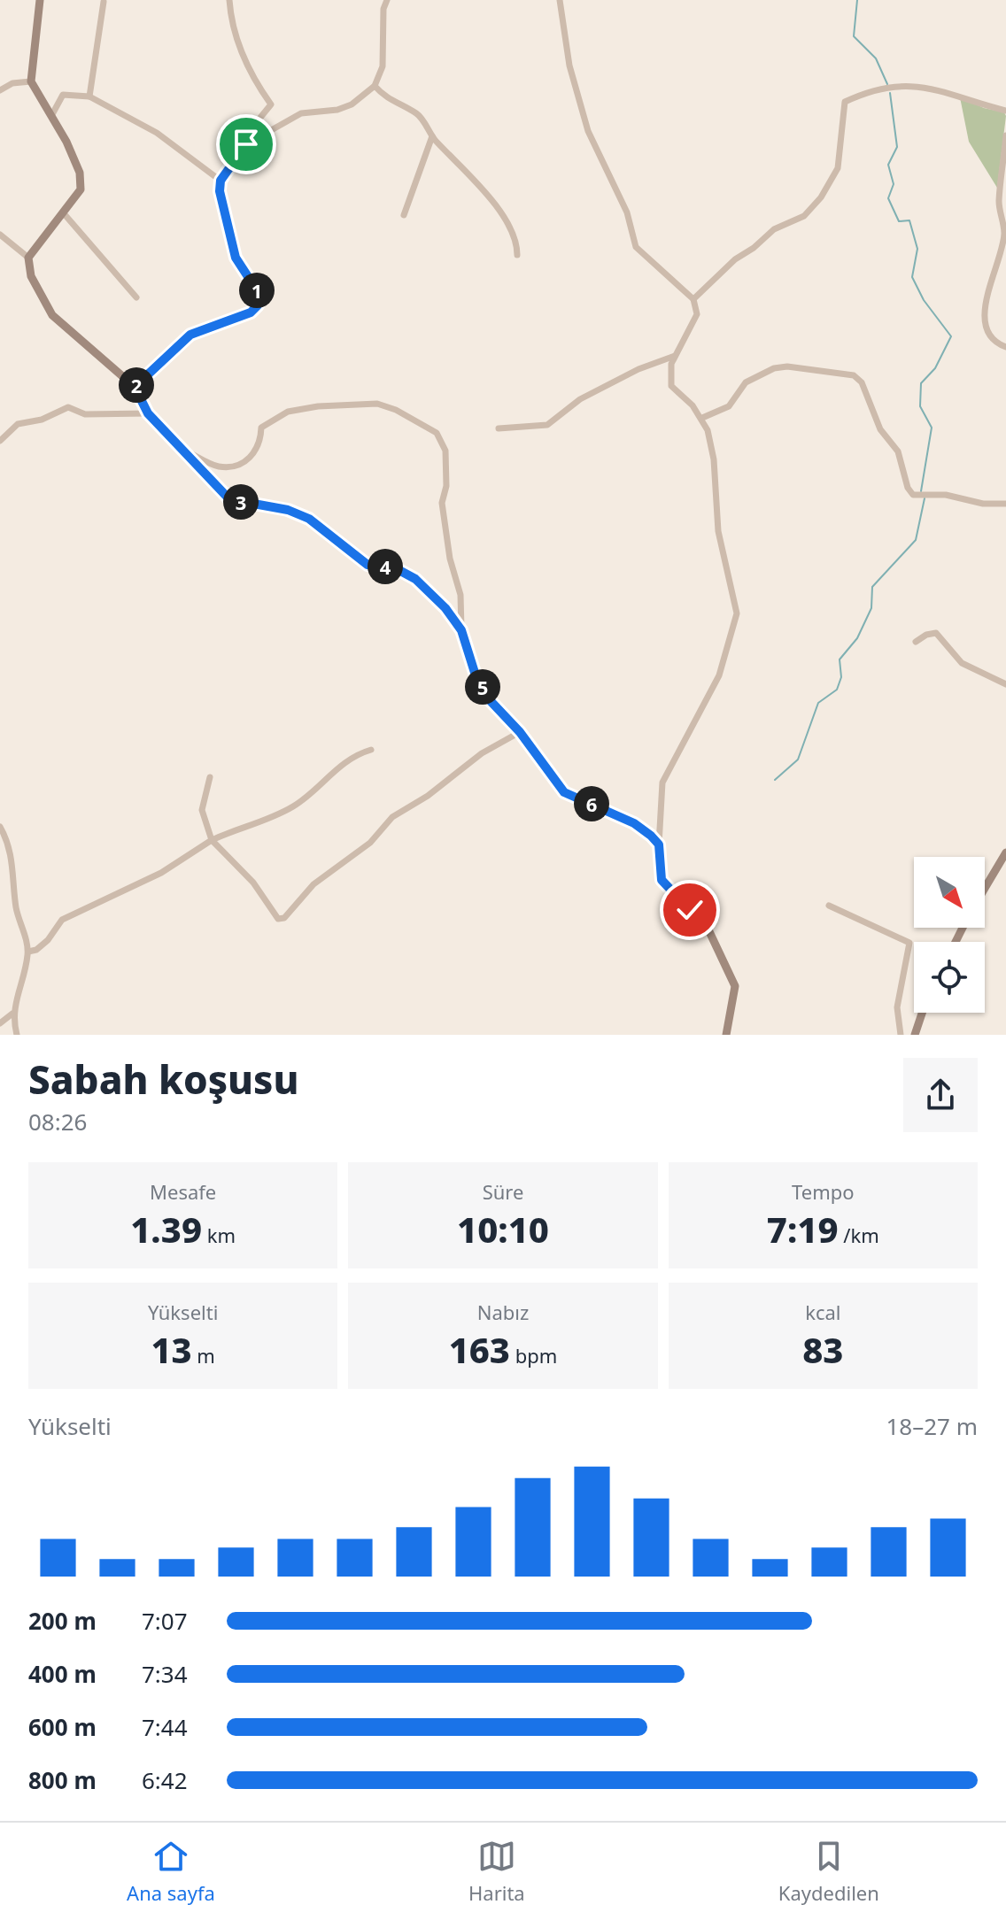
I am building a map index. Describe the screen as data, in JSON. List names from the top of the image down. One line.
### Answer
{"north":"bottom right","page":{"pins":["1","2","3","4","5","6"],"heading":["Sabah koşusu","08:26"],"stats":[["Mesafe","1.39 km"],["Süre","10:10"],["Tempo","7:19 /km"],["Yükselti","13 m"],["Nabız","163 bpm"],["kcal","83"]],"chart":["Yükselti","18–27 m"],"list":[{"name":"200 m","note":"7:07"},{"name":"400 m","note":"7:34"},{"name":"600 m","note":"7:44"},{"name":"800 m","note":"6:42"}],"tabs":["Ana sayfa","Harita","Kaydedilen"]}}
